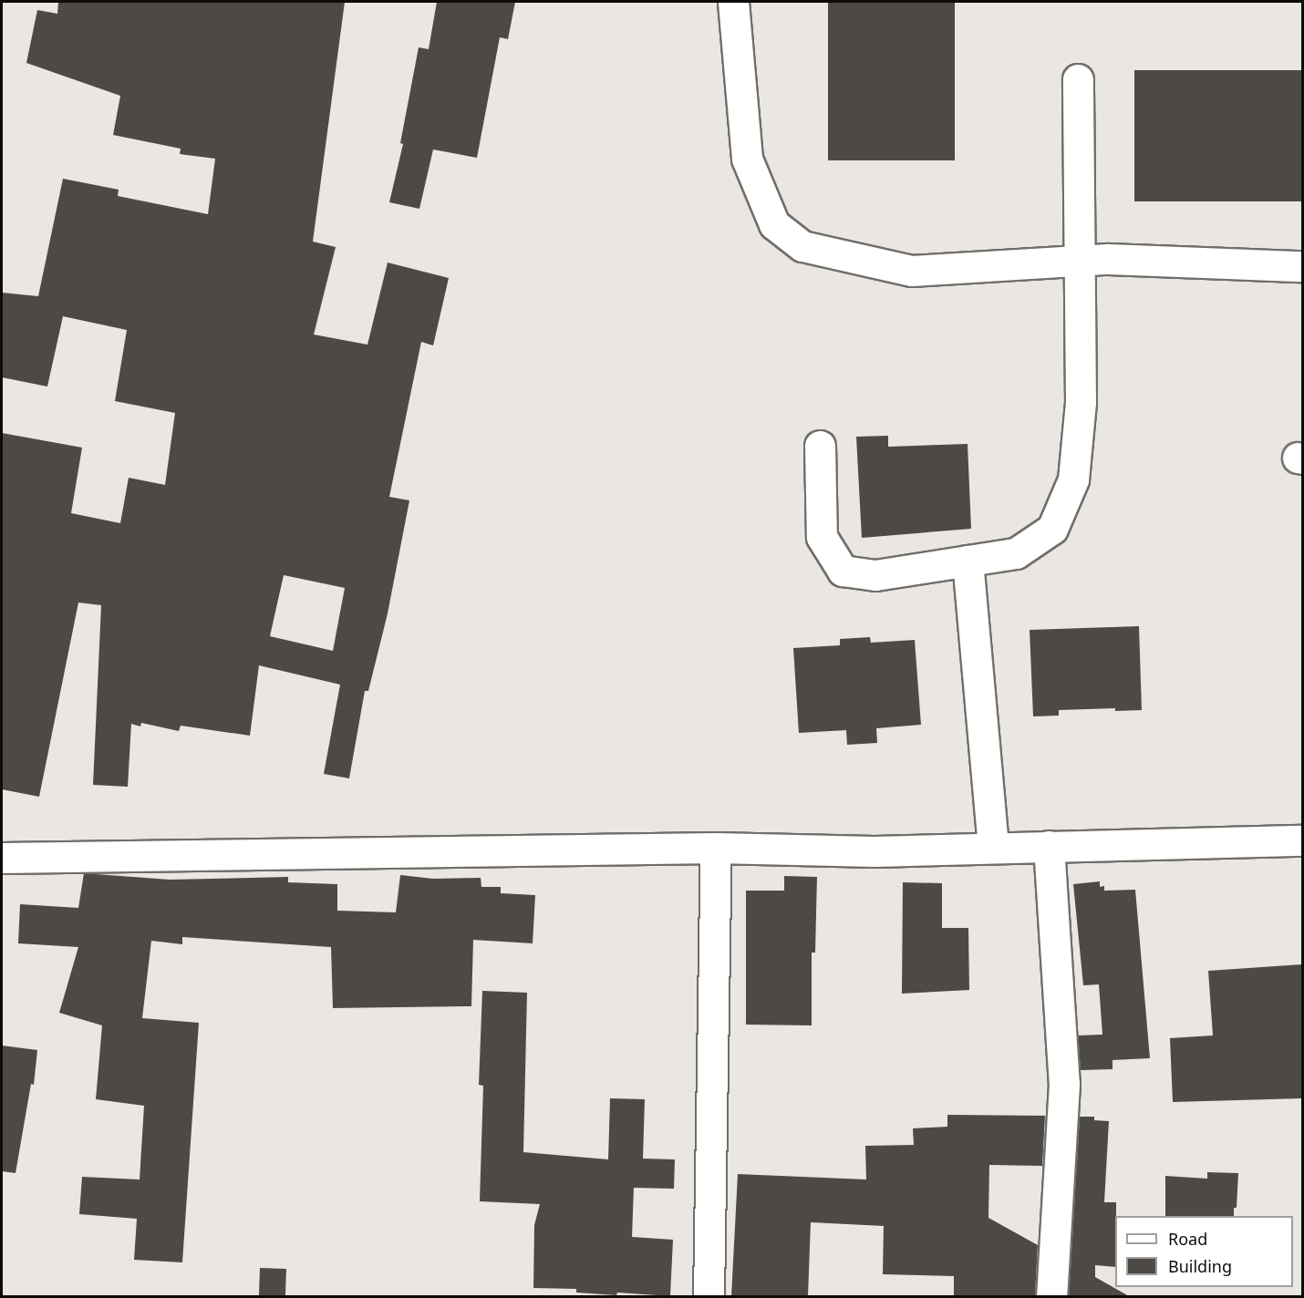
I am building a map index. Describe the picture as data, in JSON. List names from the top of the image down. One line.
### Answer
{"legend":["Road","Building"]}
